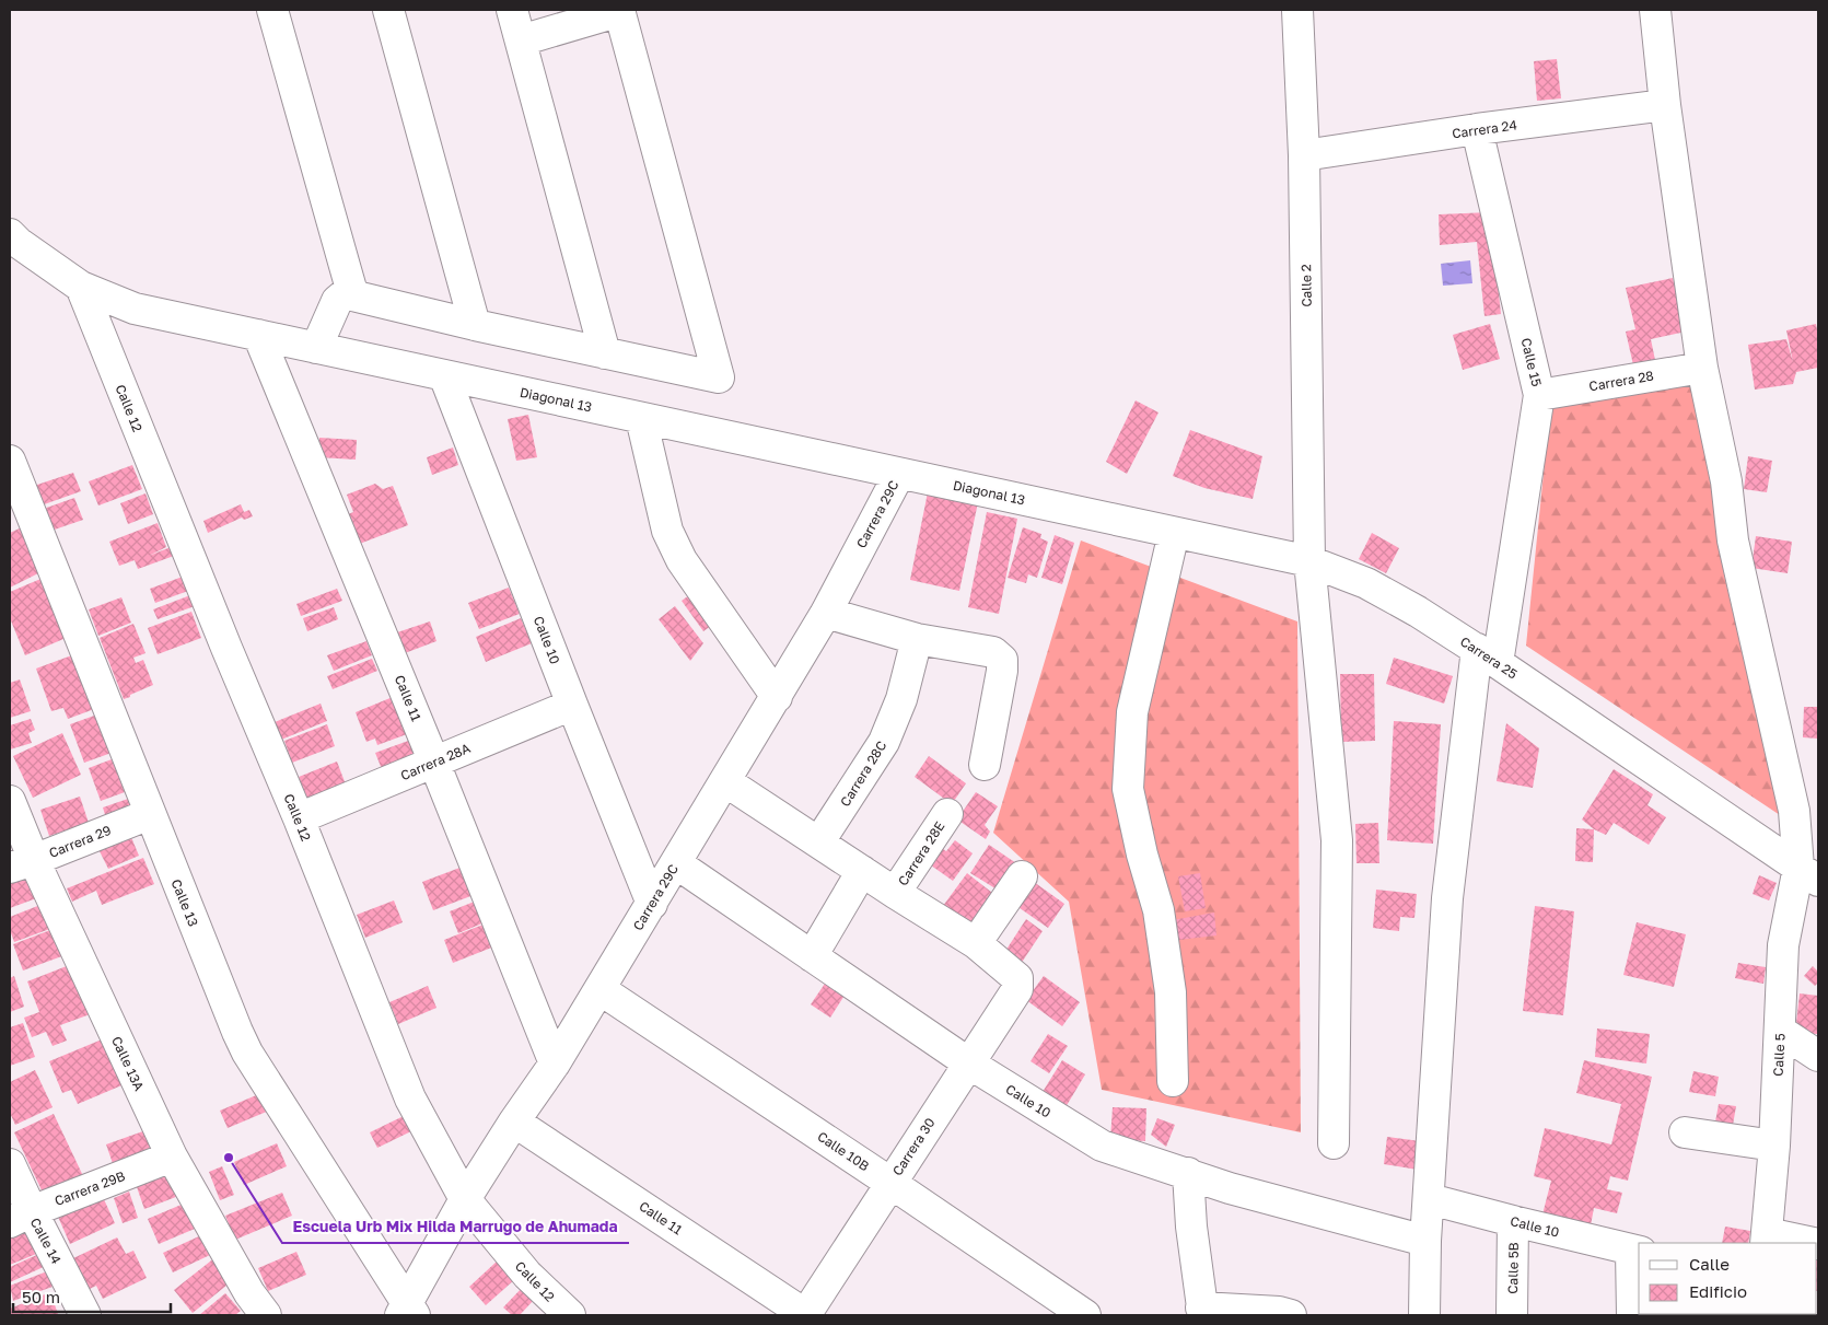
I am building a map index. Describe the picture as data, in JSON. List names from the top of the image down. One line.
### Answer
{"streets":{"street":["Carrera 24","Calle 2","Calle 15","Carrera 28","Diagonal 13","Calle 12","Carrera 29C","Calle 10","Carrera 25","Calle 11","Carrera 28A","Carrera 28C","Carrera 29","Carrera 28E","Calle 13","Calle 5","Calle 13A","Carrera 30","Calle 10B","Carrera 29B","Calle 14","Calle 5B"]},"crossings":[["Carrera 24","Calle 2"],["Carrera 24","Calle 15"],["Carrera 24","Calle 5"],["Calle 2","Carrera 25"],["Calle 15","Carrera 28"],["Calle 15","Calle 10"],["Calle 15","Carrera 25"],["Carrera 28","Calle 5"],["Diagonal 13","Calle 12"],["Diagonal 13","Carrera 29C"],["Diagonal 13","Calle 10"],["Diagonal 13","Carrera 25"],["Diagonal 13","Calle 11"],["Calle 12","Carrera 29C"],["Calle 12","Carrera 28A"],["Carrera 29C","Calle 10"],["Carrera 29C","Calle 11"],["Carrera 29C","Calle 13"],["Carrera 29C","Calle 10B"],["Calle 10","Carrera 28A"],["Calle 10","Carrera 30"],["Calle 10","Calle 5B"],["Carrera 25","Calle 5"],["Calle 11","Carrera 28A"],["Calle 11","Carrera 30"],["Carrera 29","Calle 13"],["Carrera 29","Calle 13A"],["Calle 13A","Carrera 29B"],["Carrera 30","Calle 10B"],["Carrera 29B","Calle 14"]],"places":["Escuela Urb Mix Hilda Marrugo de Ahumada"],"legend":["Calle","Edificio"],"scale_bar":"50 m"}
